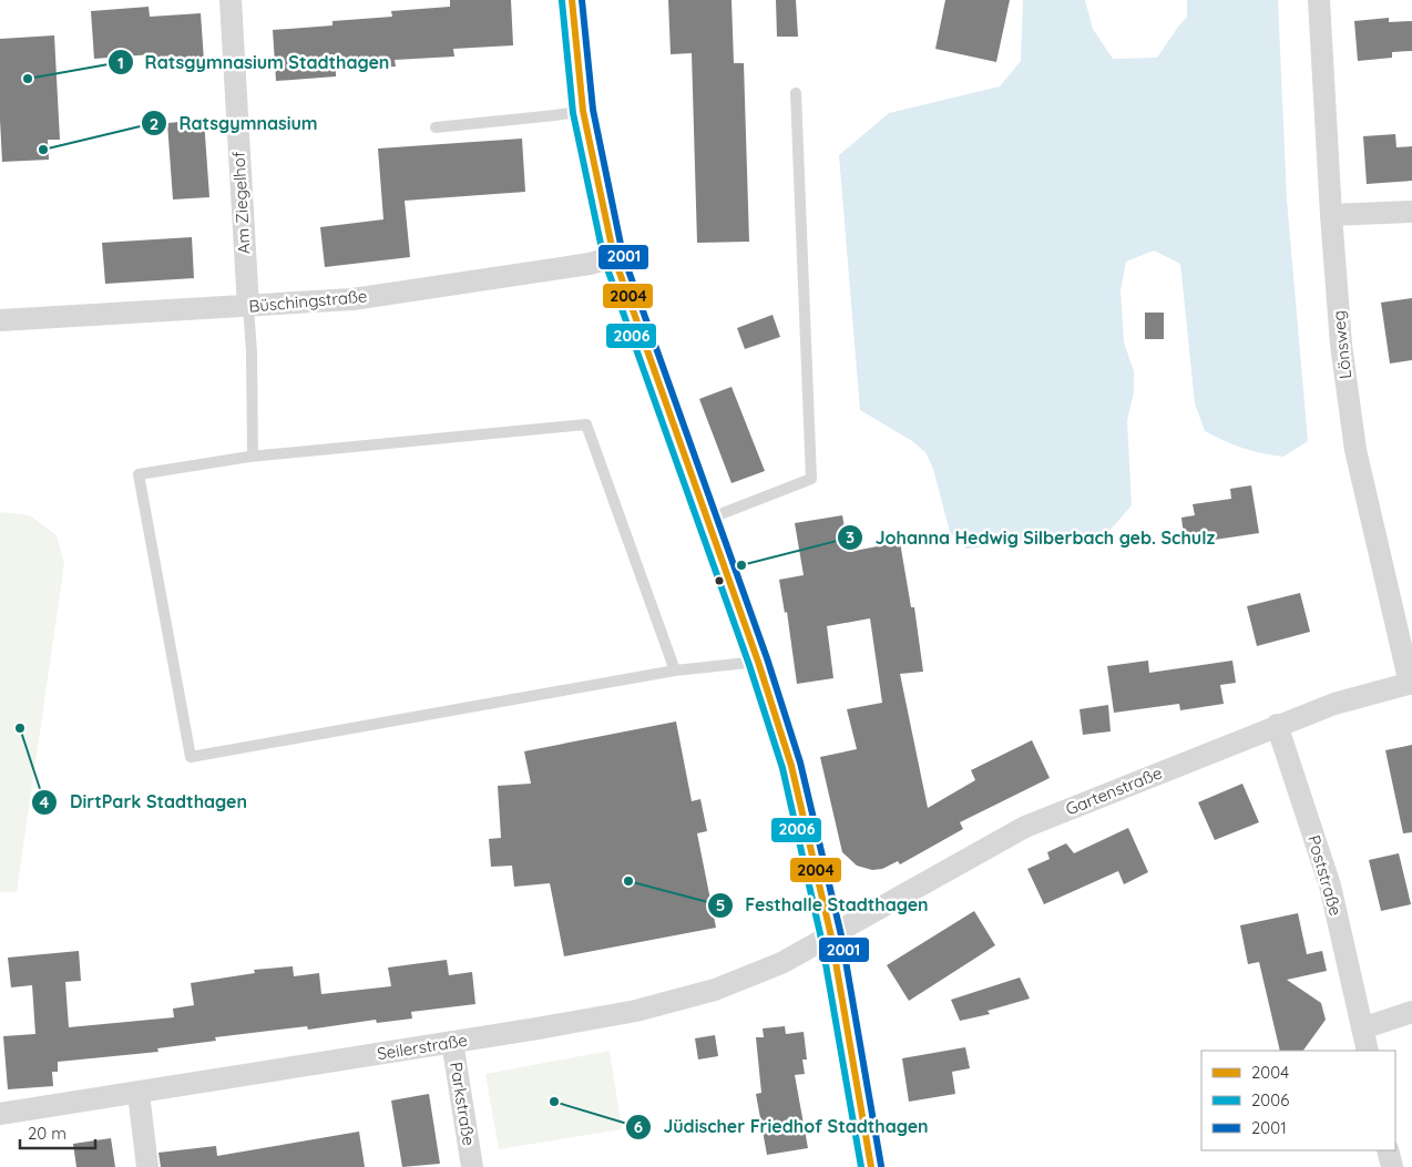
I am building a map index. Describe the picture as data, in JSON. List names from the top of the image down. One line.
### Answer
{"streets":{"street":["Am Ziegelhof","Büschingstraße","Lönsweg","Gartenstraße","Poststraße","Seilerstraße","Parkstraße"]},"crossings":[["Am Ziegelhof","Büschingstraße"],["Lönsweg","Gartenstraße"],["Gartenstraße","Poststraße"],["Gartenstraße","Seilerstraße"],["Seilerstraße","Parkstraße"]],"places":["Ratsgymnasium Stadthagen","Ratsgymnasium","Johanna Hedwig Silberbach geb. Schulz","DirtPark Stadthagen","Festhalle Stadthagen","Jüdischer Friedhof Stadthagen"],"lines":["transit line 2004","transit line 2001","transit line 2006"],"legend":["2004","2006","2001"],"scale_bar":"20 m"}
